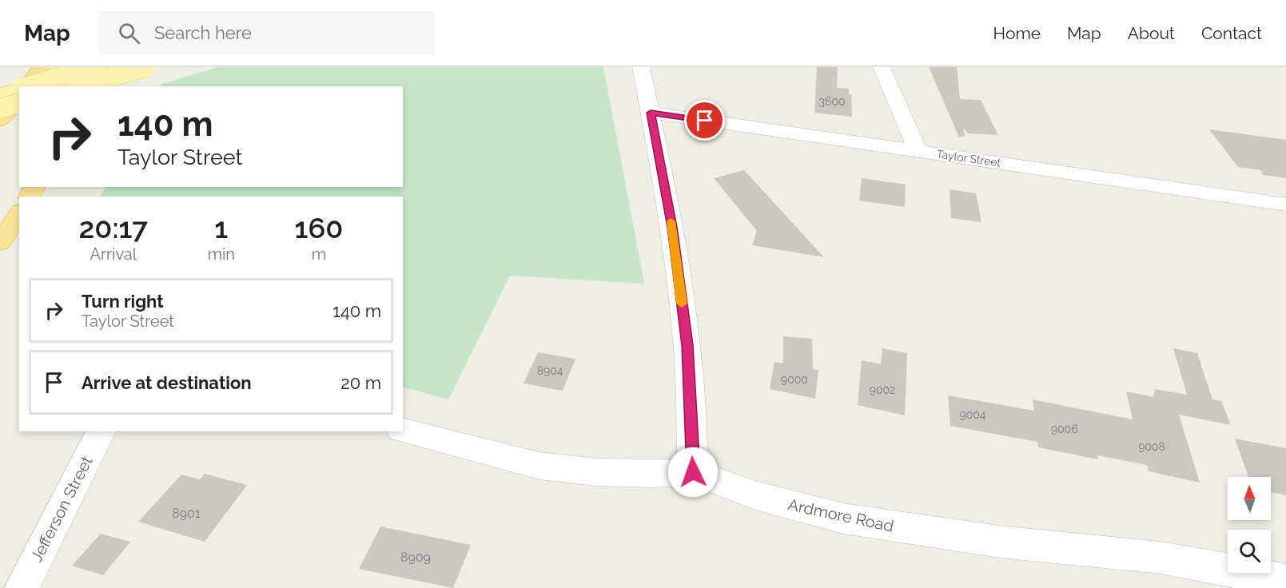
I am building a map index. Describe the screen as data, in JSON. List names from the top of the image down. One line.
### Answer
{"streets":{"street":["Taylor Street","Jefferson Street","Ardmore Road"]},"house_numbers":["3600","8904","9000","9002","9004","9006","9008","8901","8909"],"north":"top","page":{"header":"Map","search":"Search here","nav":["Home","Map","About","Contact"],"turn":["140 m","Taylor Street"],"eta":["20:17","Arrival","1","min","160","m"],"list":[{"name":"Turn right","note":"Taylor Street","value":"140 m"},{"name":"Arrive at destination","value":"20 m"}]}}
